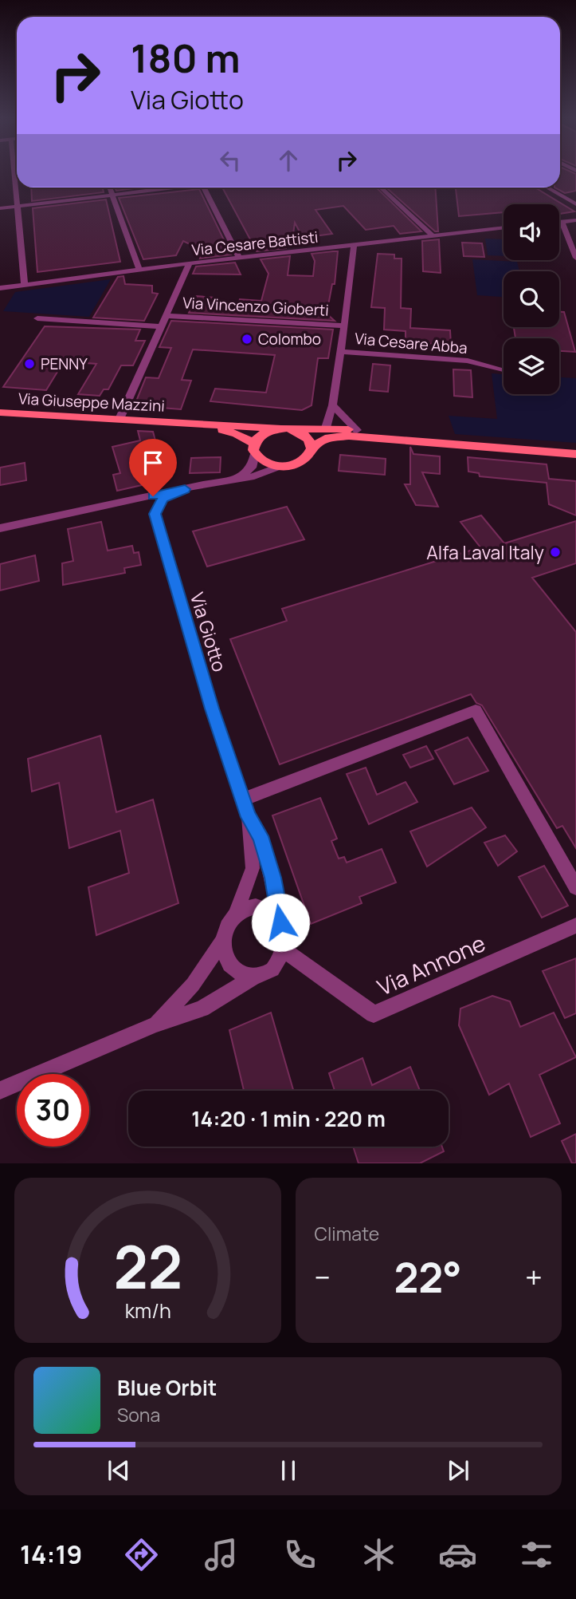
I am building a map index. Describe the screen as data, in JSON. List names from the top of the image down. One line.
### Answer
{"streets":{"main road":["Via Giuseppe Mazzini"],"street":["Via Cesare Battisti","Via Vincenzo Gioberti","Via Cesare Abba","Via Giotto","Via Annone"]},"crossings":[["Via Cesare Battisti","Via Cesare Abba"],["Via Vincenzo Gioberti","Via Cesare Abba"],["Via Giotto","Via Annone"]],"places":["Colombo","PENNY","Alfa Laval Italy"],"page":{"turn":["180 m","Via Giotto"],"limit":"30","trip":"14:20 · 1 min · 220 m","tile":"Climate","heat":["−","22°","+"],"song":["Blue Orbit","Sona"],"tabs":"14:19","gauge":["22","km/h"]}}
